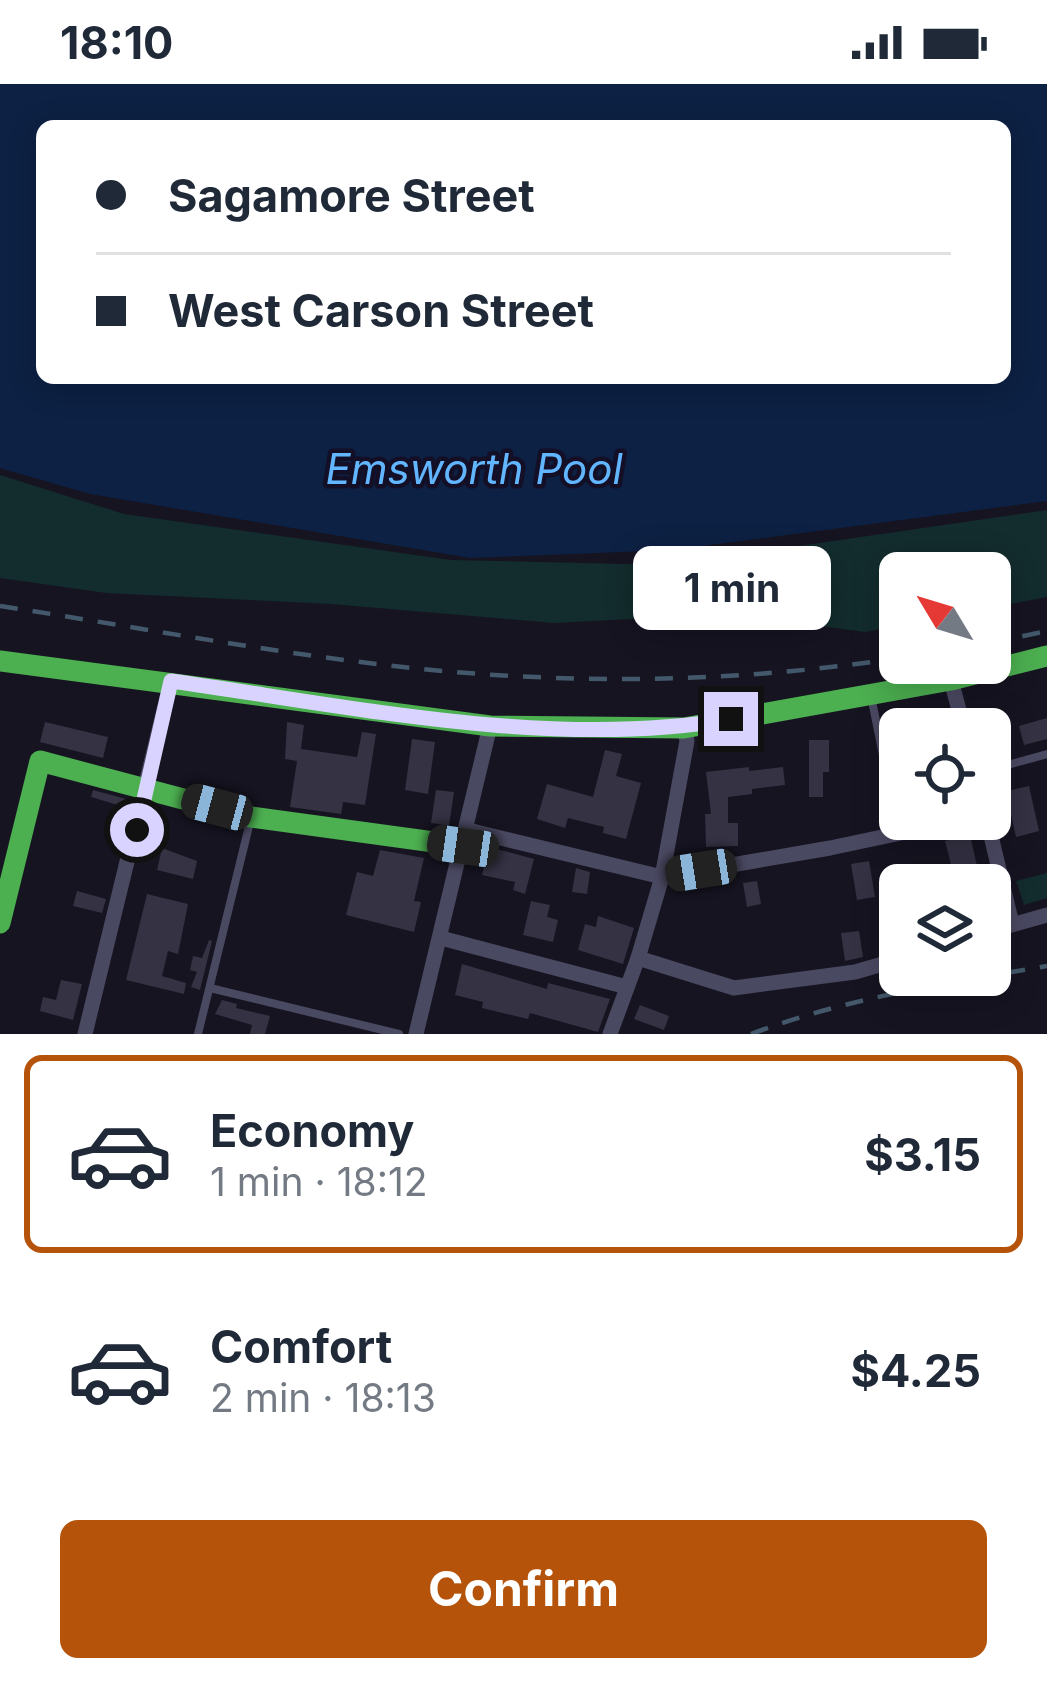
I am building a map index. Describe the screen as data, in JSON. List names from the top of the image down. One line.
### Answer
{"water":["Emsworth Pool"],"north":"top left","page":{"status":"18:10","banner":["Sagamore Street","West Carson Street"],"bubble":"1 min","list":[{"name":"Economy","note":"1 min · 18:12","value":"$3.15"},{"name":"Comfort","note":"2 min · 18:13","value":"$4.25"}],"buttons":"Confirm"}}
